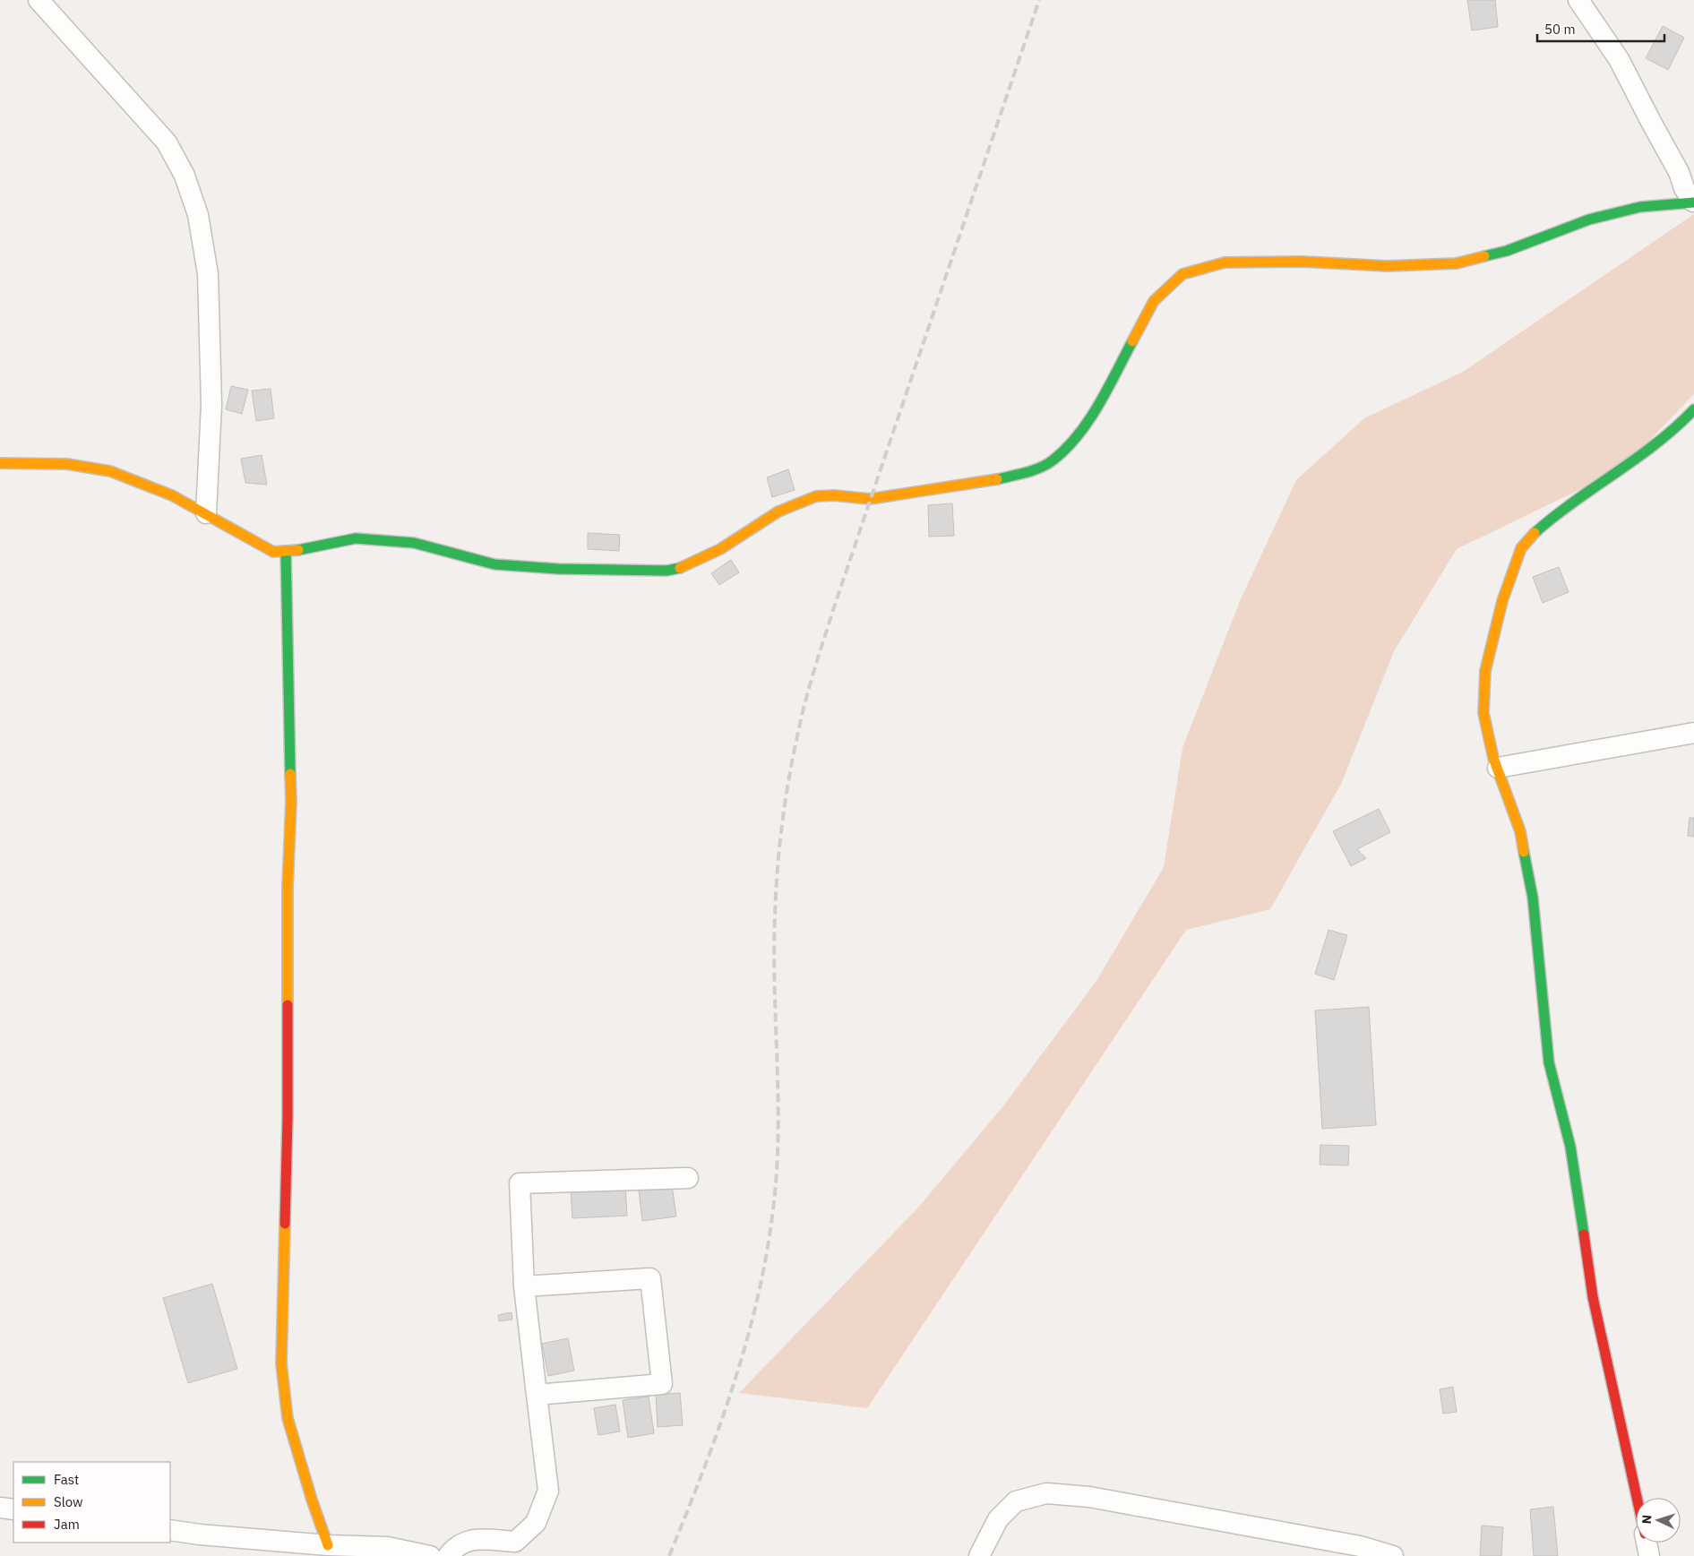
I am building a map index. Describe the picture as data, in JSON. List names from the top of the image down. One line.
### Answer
{"legend":["Fast","Slow","Jam"],"scale_bar":"50 m","north":"left"}
